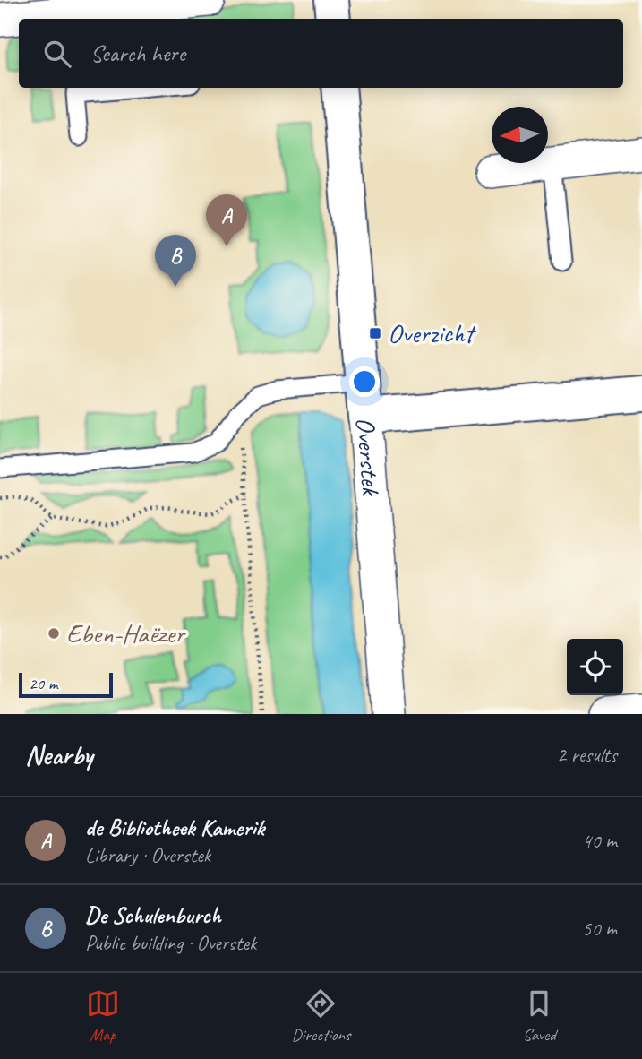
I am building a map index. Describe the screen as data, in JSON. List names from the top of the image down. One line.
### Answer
{"streets":{"street":["Overstek"]},"places":{"transit":["Overzicht"],"other":["Eben-Haëzer"]},"scale_bar":"20 m","north":"left","page":{"search":"Search here","pins":["A","B"],"scale":"20 m","heading":["Nearby","2 results"],"list":[{"mark":"A","name":"de Bibliotheek Kamerik","note":"Library · Overstek","value":"40 m"},{"mark":"B","name":"De Schulenburch","note":"Public building · Overstek","value":"50 m"}],"nav":["Map","Directions","Saved"]}}
